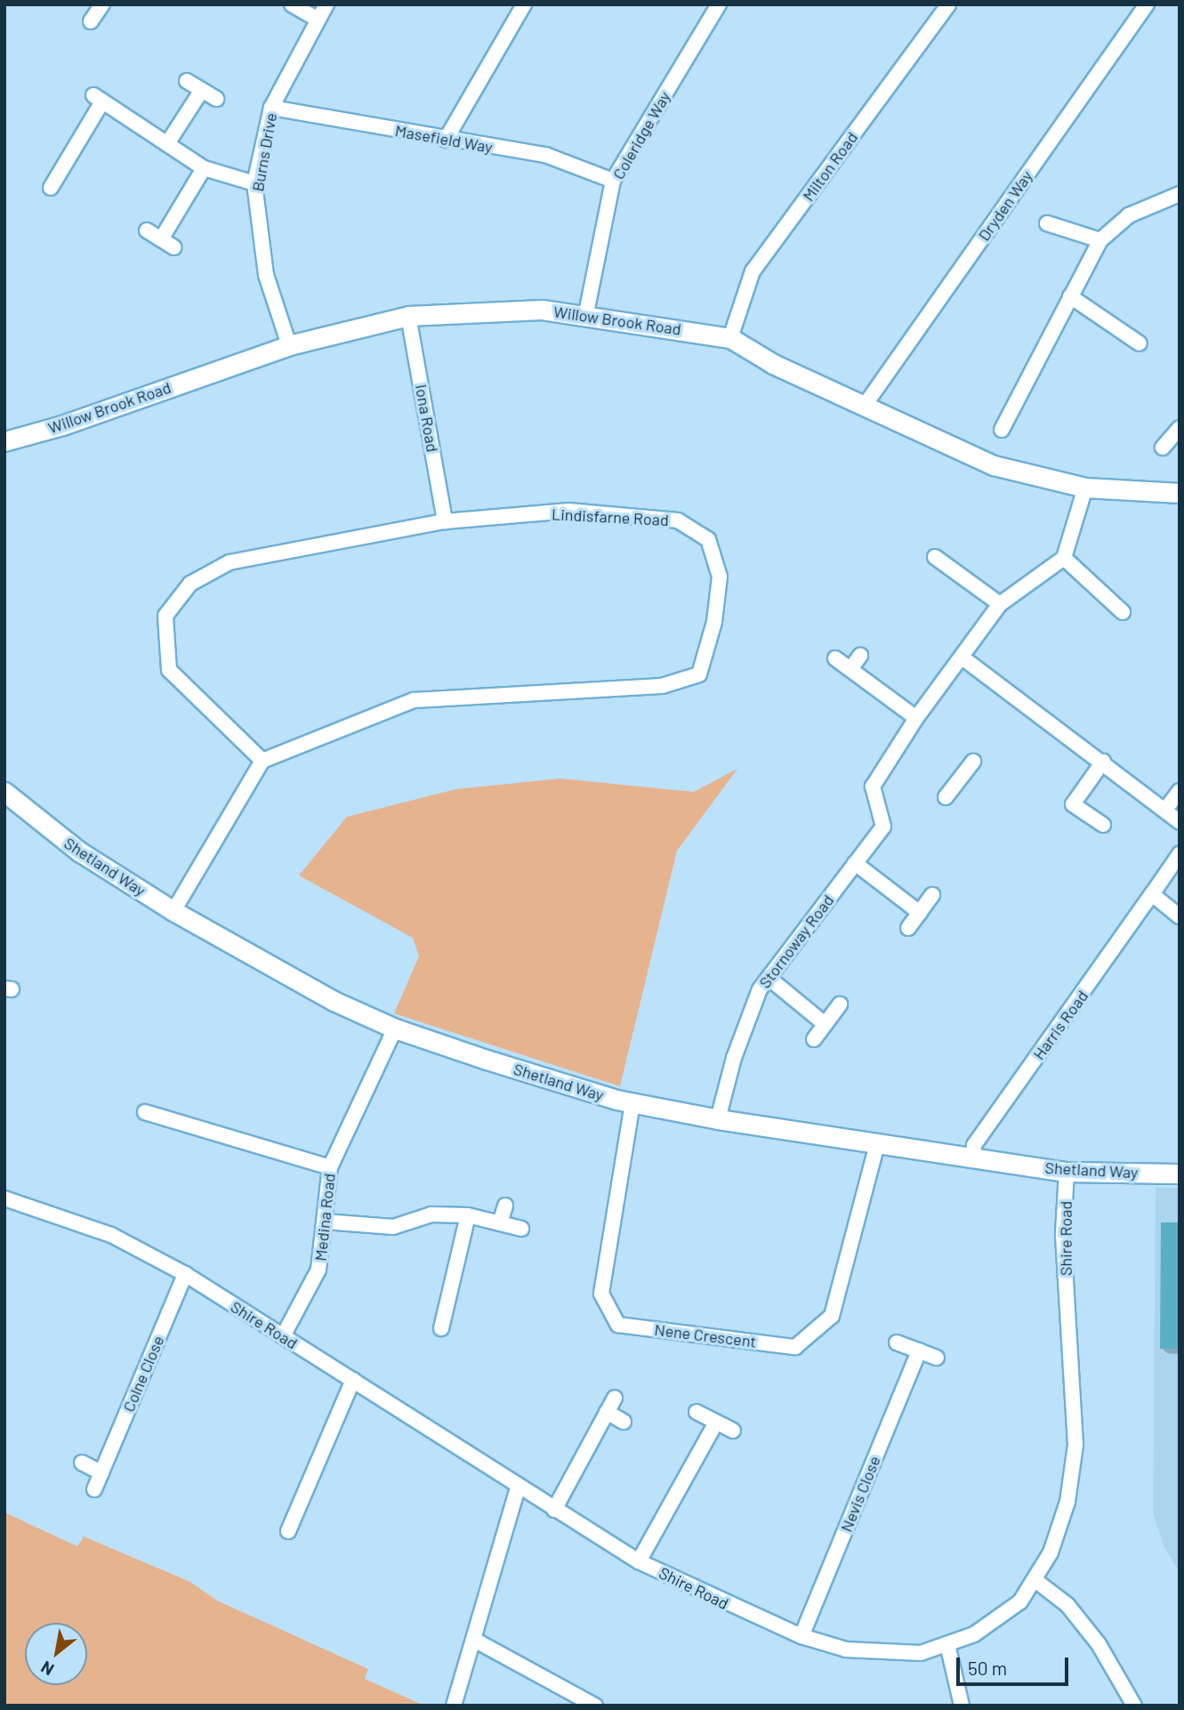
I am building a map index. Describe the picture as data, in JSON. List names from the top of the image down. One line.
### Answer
{"streets":{"street":["Coleridge Way","Masefield Way","Burns Drive","Milton Road","Dryden Way","Willow Brook Road","Iona Road","Lindisfarne Road","Shetland Way","Stornoway Road","Harris Road","Medina Road","Shire Road","Nene Crescent","Colne Close","Nevis Close"]},"crossings":[["Coleridge Way","Masefield Way"],["Coleridge Way","Willow Brook Road"],["Masefield Way","Burns Drive"],["Burns Drive","Willow Brook Road"],["Milton Road","Willow Brook Road"],["Dryden Way","Willow Brook Road"],["Willow Brook Road","Iona Road"],["Iona Road","Lindisfarne Road"],["Shetland Way","Stornoway Road"],["Shetland Way","Harris Road"],["Shetland Way","Medina Road"],["Shetland Way","Shire Road"],["Shetland Way","Nene Crescent"],["Medina Road","Shire Road"],["Shire Road","Colne Close"],["Shire Road","Nevis Close"]],"scale_bar":"50 m","north":"bottom left"}
